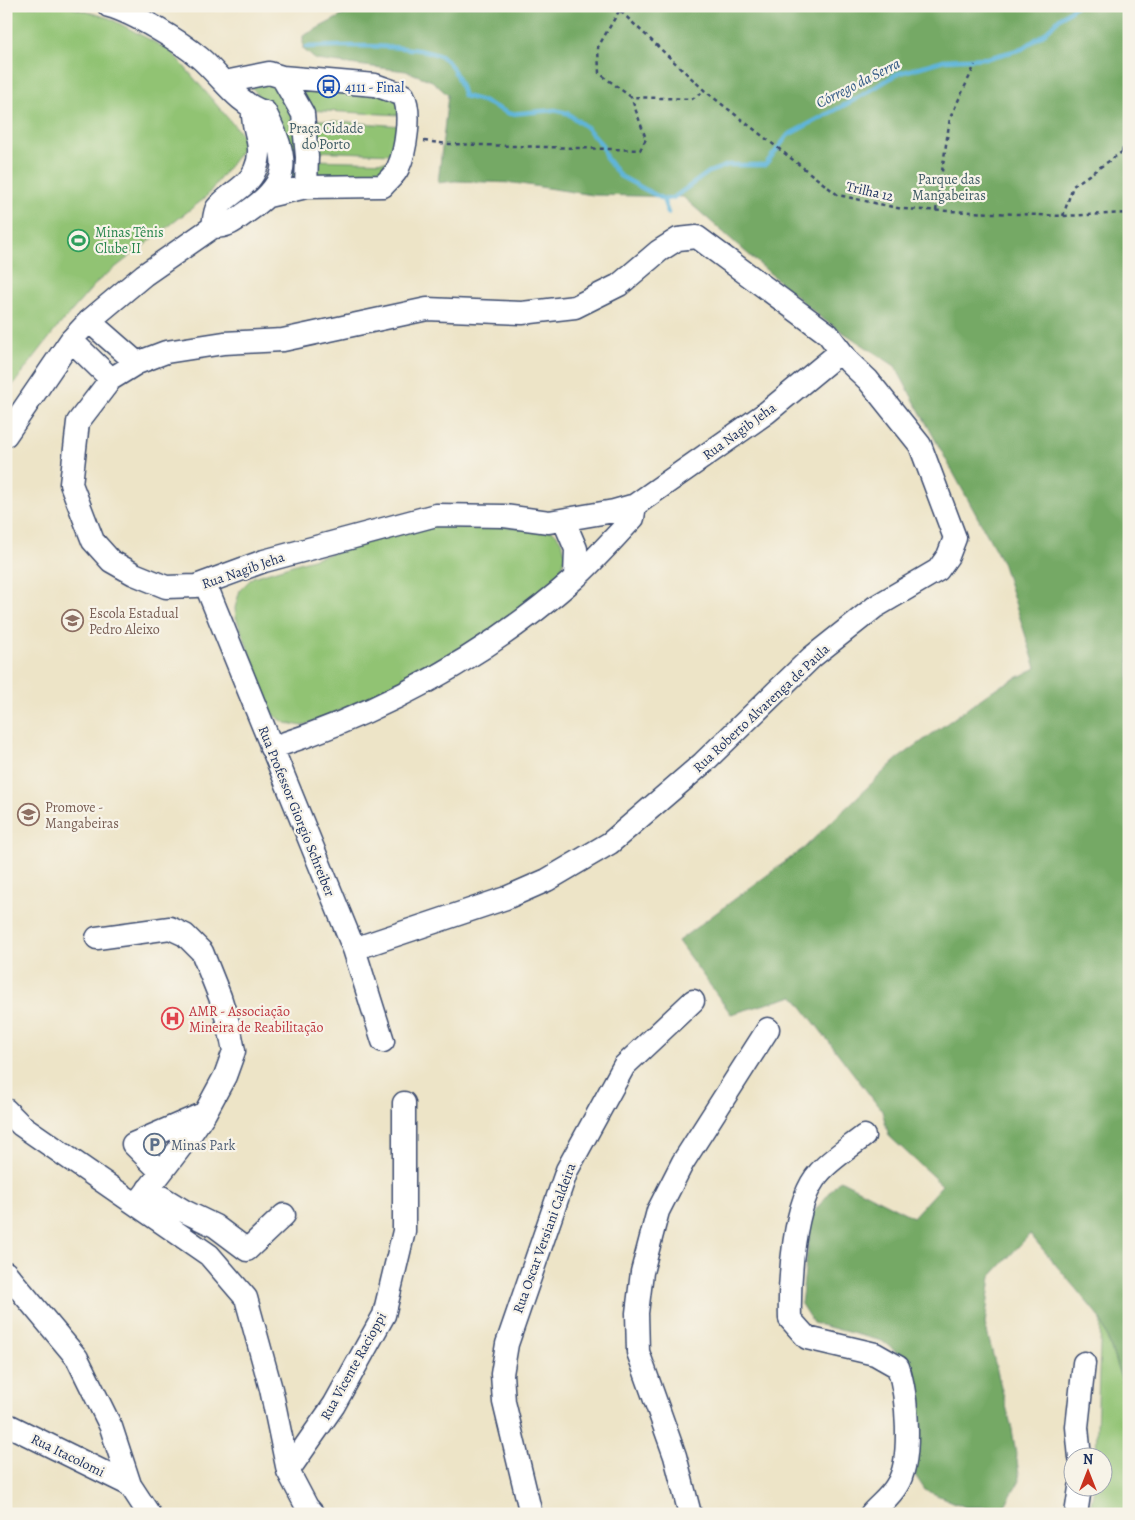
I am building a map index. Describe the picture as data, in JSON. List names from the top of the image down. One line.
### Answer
{"streets":{"street":["Rua Nagib Jeha","Rua Roberto Alvarenga de Paula","Rua Professor Giorgio Schreiber","Rua Oscar Versiani Caldeira","Rua Vicente Racioppi","Rua Itacolomi"],"path":["Trilha 12"]},"crossings":[["Rua Nagib Jeha","Rua Roberto Alvarenga de Paula"],["Rua Nagib Jeha","Rua Professor Giorgio Schreiber"],["Rua Roberto Alvarenga de Paula","Rua Professor Giorgio Schreiber"]],"water":["Córrego da Serra"],"parks":["Praça Cidade do Porto","Parque das Mangabeiras"],"places":{"bus stop":["4111 - Final"],"sports":["Minas Tênis Clube II"],"school or university":["Escola Estadual Pedro Aleixo","Promove - Mangabeiras"],"hospital":["AMR - Associação Mineira de Reabilitação"],"parking":["Minas Park"]},"north":"top"}
